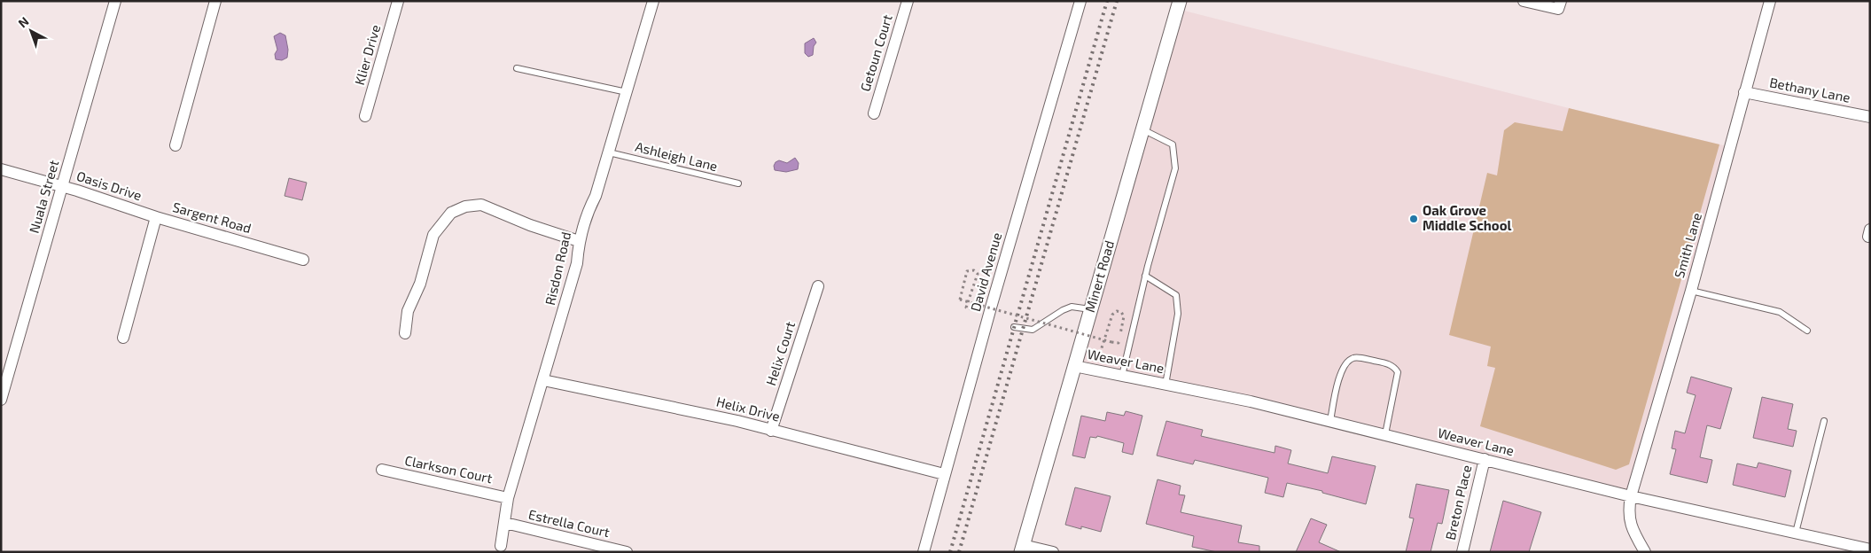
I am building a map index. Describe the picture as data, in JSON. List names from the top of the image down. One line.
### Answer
{"streets":{"street":["Getoun Court","Klier Drive","Bethany Lane","Oasis Drive","Nuala Street","Sargent Road","Smith Lane","Risdon Road","David Avenue","Minert Road","Helix Court","Weaver Lane","Helix Drive","Clarkson Court","Breton Place","Estrella Court"],"lane":["Ashleigh Lane"]},"crossings":[["Bethany Lane","Smith Lane"],["Ashleigh Lane","Risdon Road"],["Oasis Drive","Nuala Street"],["Oasis Drive","Sargent Road"],["Smith Lane","Weaver Lane"],["Risdon Road","Helix Drive"],["Risdon Road","Clarkson Court"],["Risdon Road","Estrella Court"],["David Avenue","Helix Drive"],["Minert Road","Weaver Lane"],["Helix Court","Helix Drive"],["Weaver Lane","Breton Place"]],"places":["Oak Grove Middle School"],"north":"top left"}
